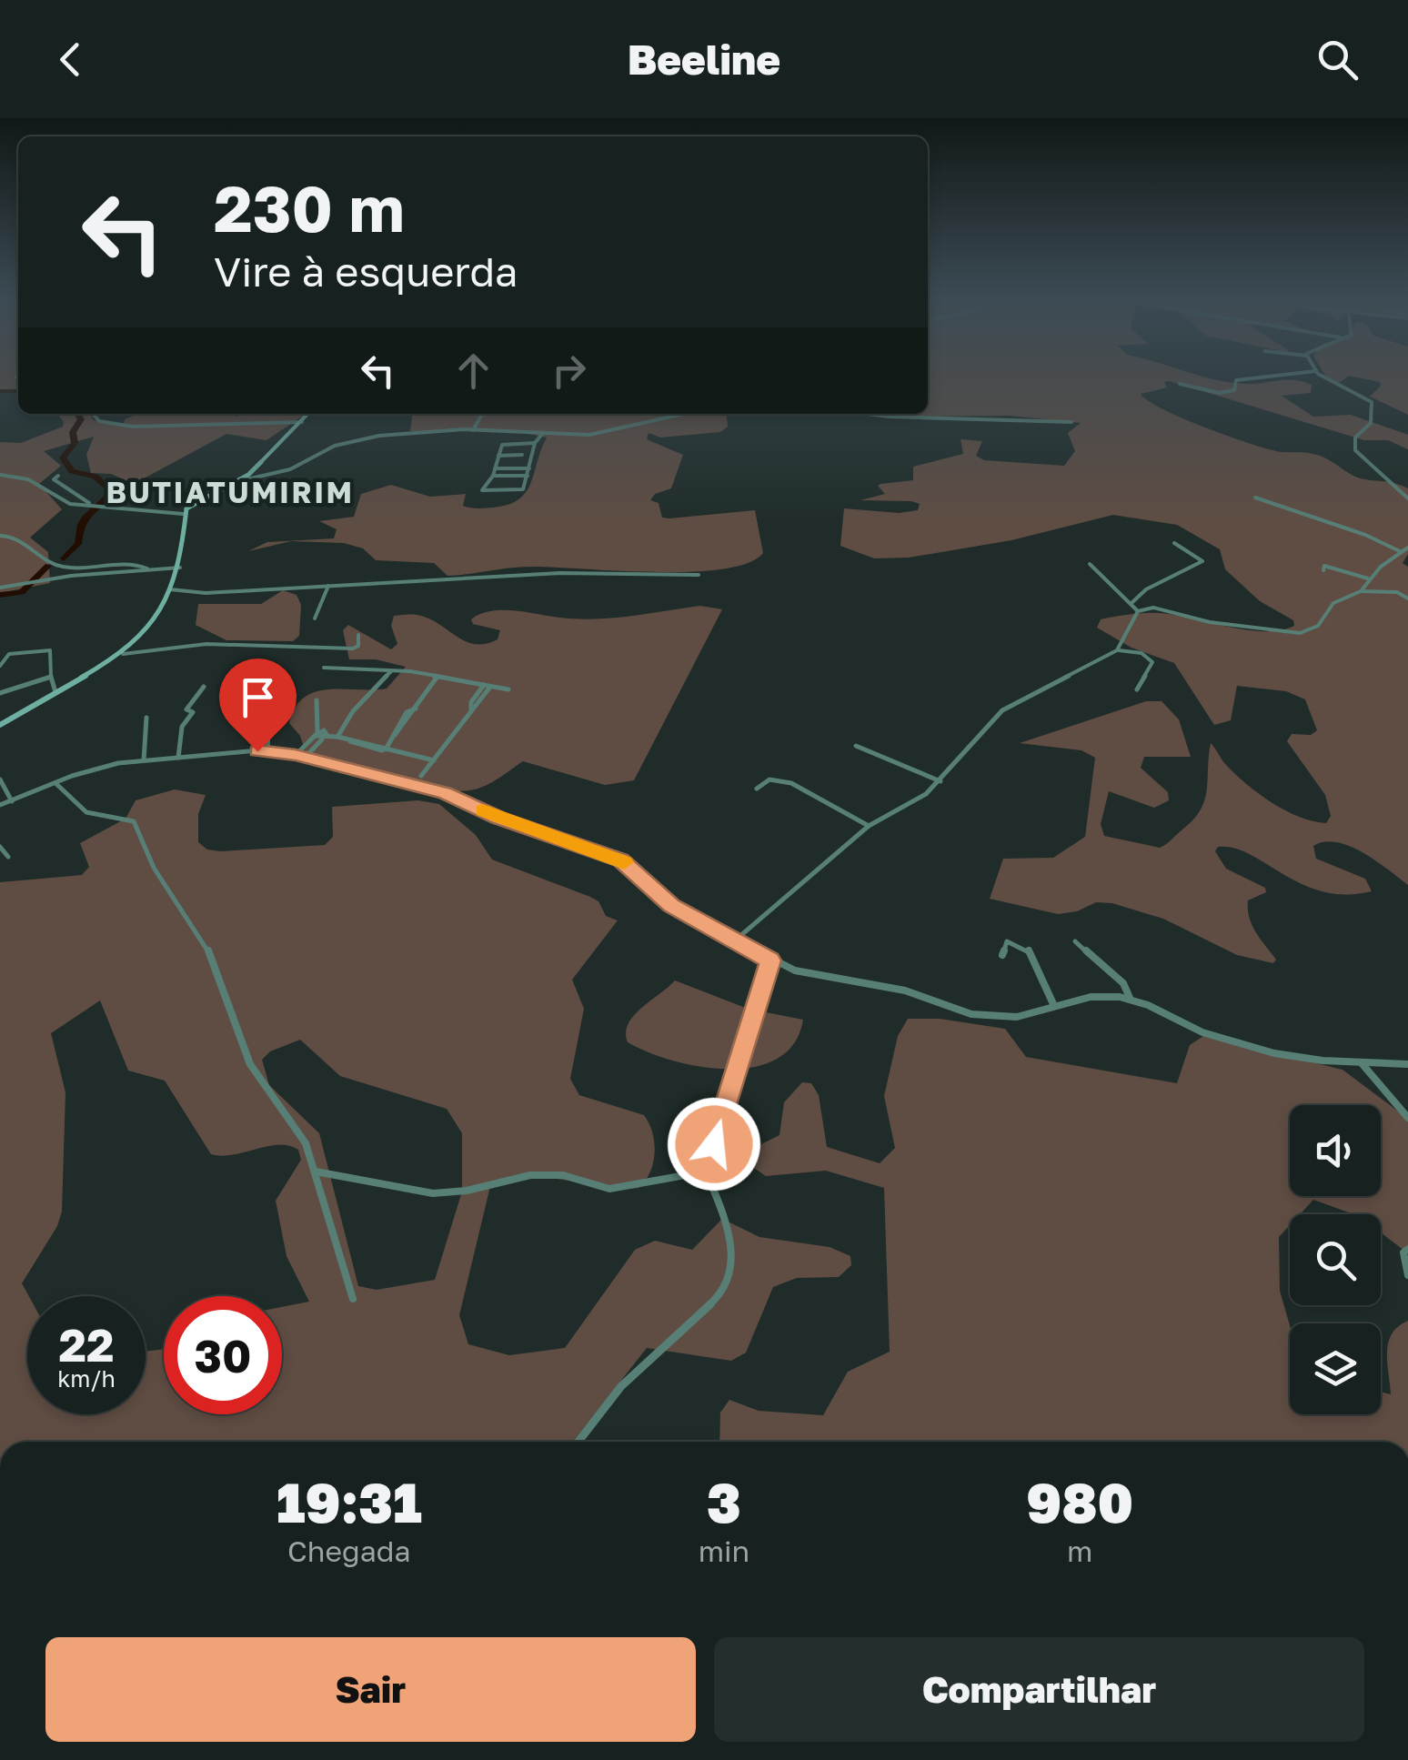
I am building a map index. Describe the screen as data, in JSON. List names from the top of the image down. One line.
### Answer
{"districts":["BUTIATUMIRIM"],"page":{"header":"Beeline","turn":["230 m","Vire à esquerda"],"speed":"22 km/h","limit":"30","eta":["19:31","Chegada","3","min","980","m"],"buttons":["Sair","Compartilhar"]}}
